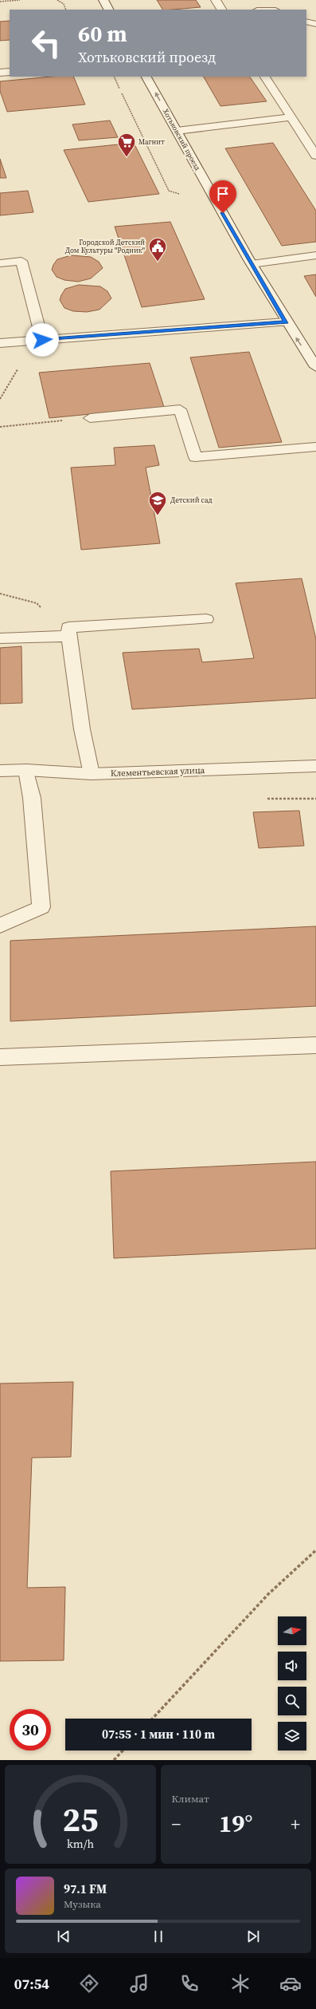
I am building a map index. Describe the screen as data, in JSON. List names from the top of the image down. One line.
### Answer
{"streets":{"main road":["Хотьковский проезд","Клементьевская улица"]},"places":{"supermarket":["Магнит"],"public building":["Городской Детский Дом Культуры \"Родник\""],"school or university":["Детский сад"]},"north":"right","page":{"turn":["60 m","Хотьковский проезд"],"limit":"30","trip":"07:55 · 1 мин · 110 m","tile":"Климат","heat":["−","19°","+"],"song":["97.1 FM","Музыка"],"tabs":"07:54","gauge":["25","km/h"]}}
